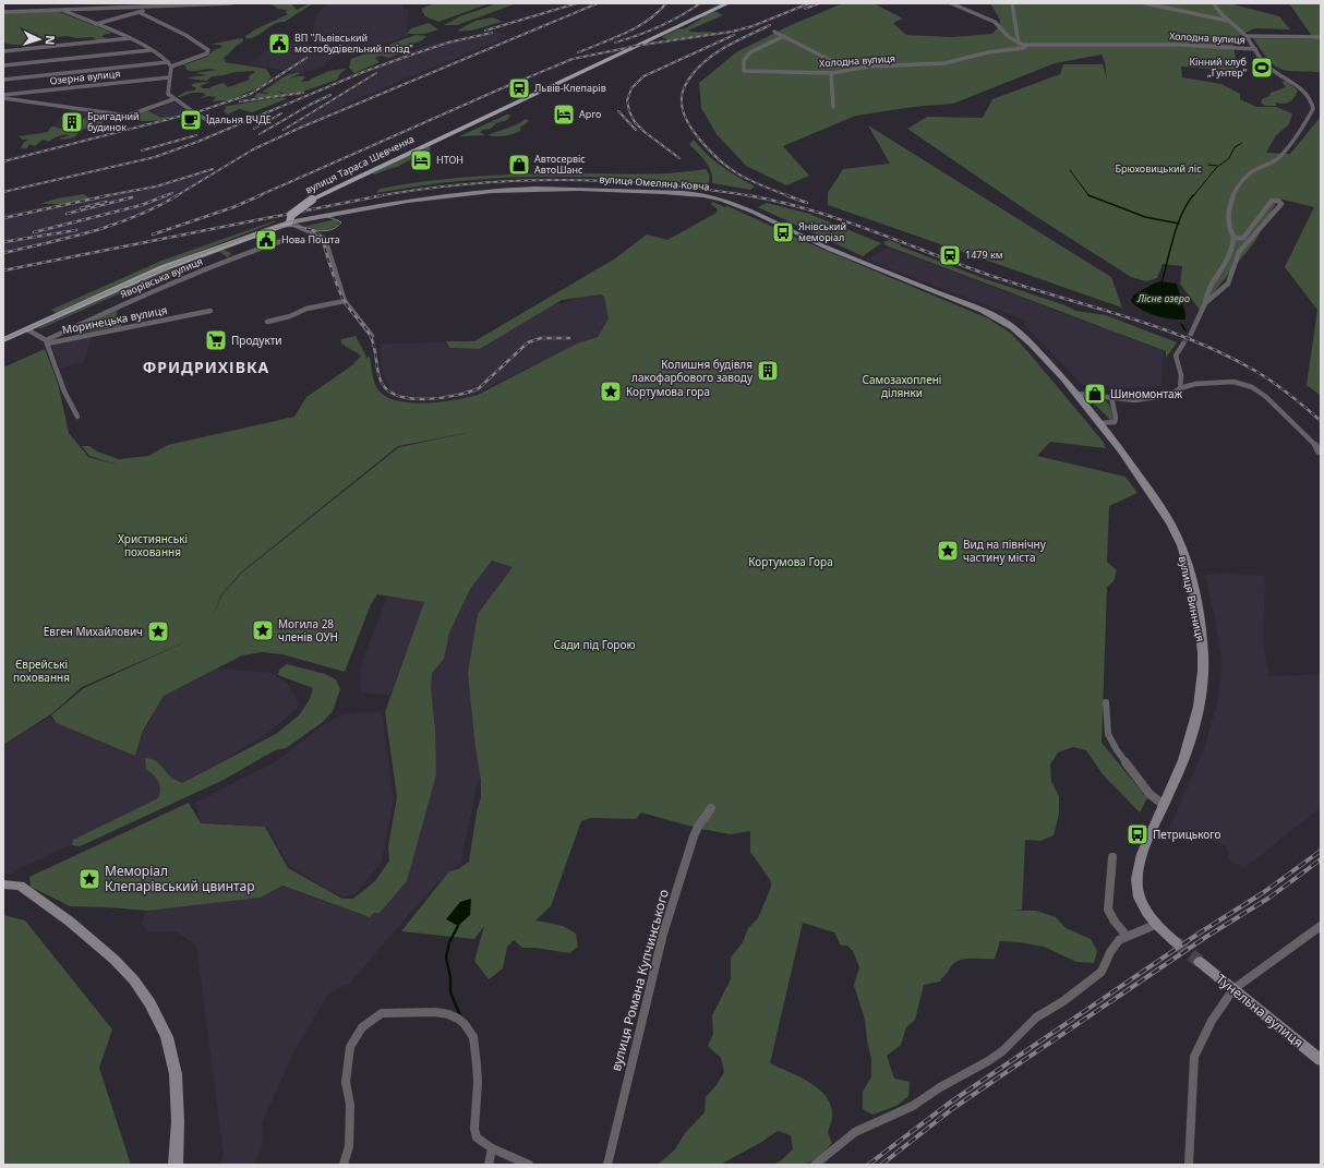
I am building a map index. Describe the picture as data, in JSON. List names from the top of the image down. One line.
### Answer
{"streets":{"main road":["вулиця Тараса Шевченка","вулиця Омеляна Ковча","вулиця Винниця","Тунельна вулиця"],"street":["Холодна вулиця","Озерна вулиця","Яворівська вулиця","Моринецька вулиця","вулиця Романа Купчинського"]},"crossings":[["вулиця Тараса Шевченка","вулиця Омеляна Ковча"],["вулиця Омеляна Ковча","вулиця Винниця"],["Яворівська вулиця","Моринецька вулиця"]],"districts":["ФРИДРИХІВКА"],"water":["Лісне озеро"],"parks":["Брюховицький ліс","Самозахоплені ділянки","Християнські поховання","Кортумова Гора","Сади під Горою","Єврейські поховання"],"places":{"public building":["ВП \"Львівський мостобудівельний поїзд\"","Нова Пошта"],"sports":["Кінний клуб „Гунтер“"],"station":["Львів-Клепарів","1479 км"],"hotel":["Арго","НТОН"],"cafe":["Їдальня ВЧДЕ"],"building":["Бригадний будинок","Колишня будівля лакофарбового заводу"],"shop":["Автосервіс АвтоШанс","Шиномонтаж"],"bus stop":["Янівський меморіал","Петрицького"],"supermarket":["Продукти"],"place":["Кортумова гора","Вид на північну частину міста","Могила 28 членів ОУН","Евген Михайлович","Меморіал Клепарівський цвинтар"]},"north":"right"}
